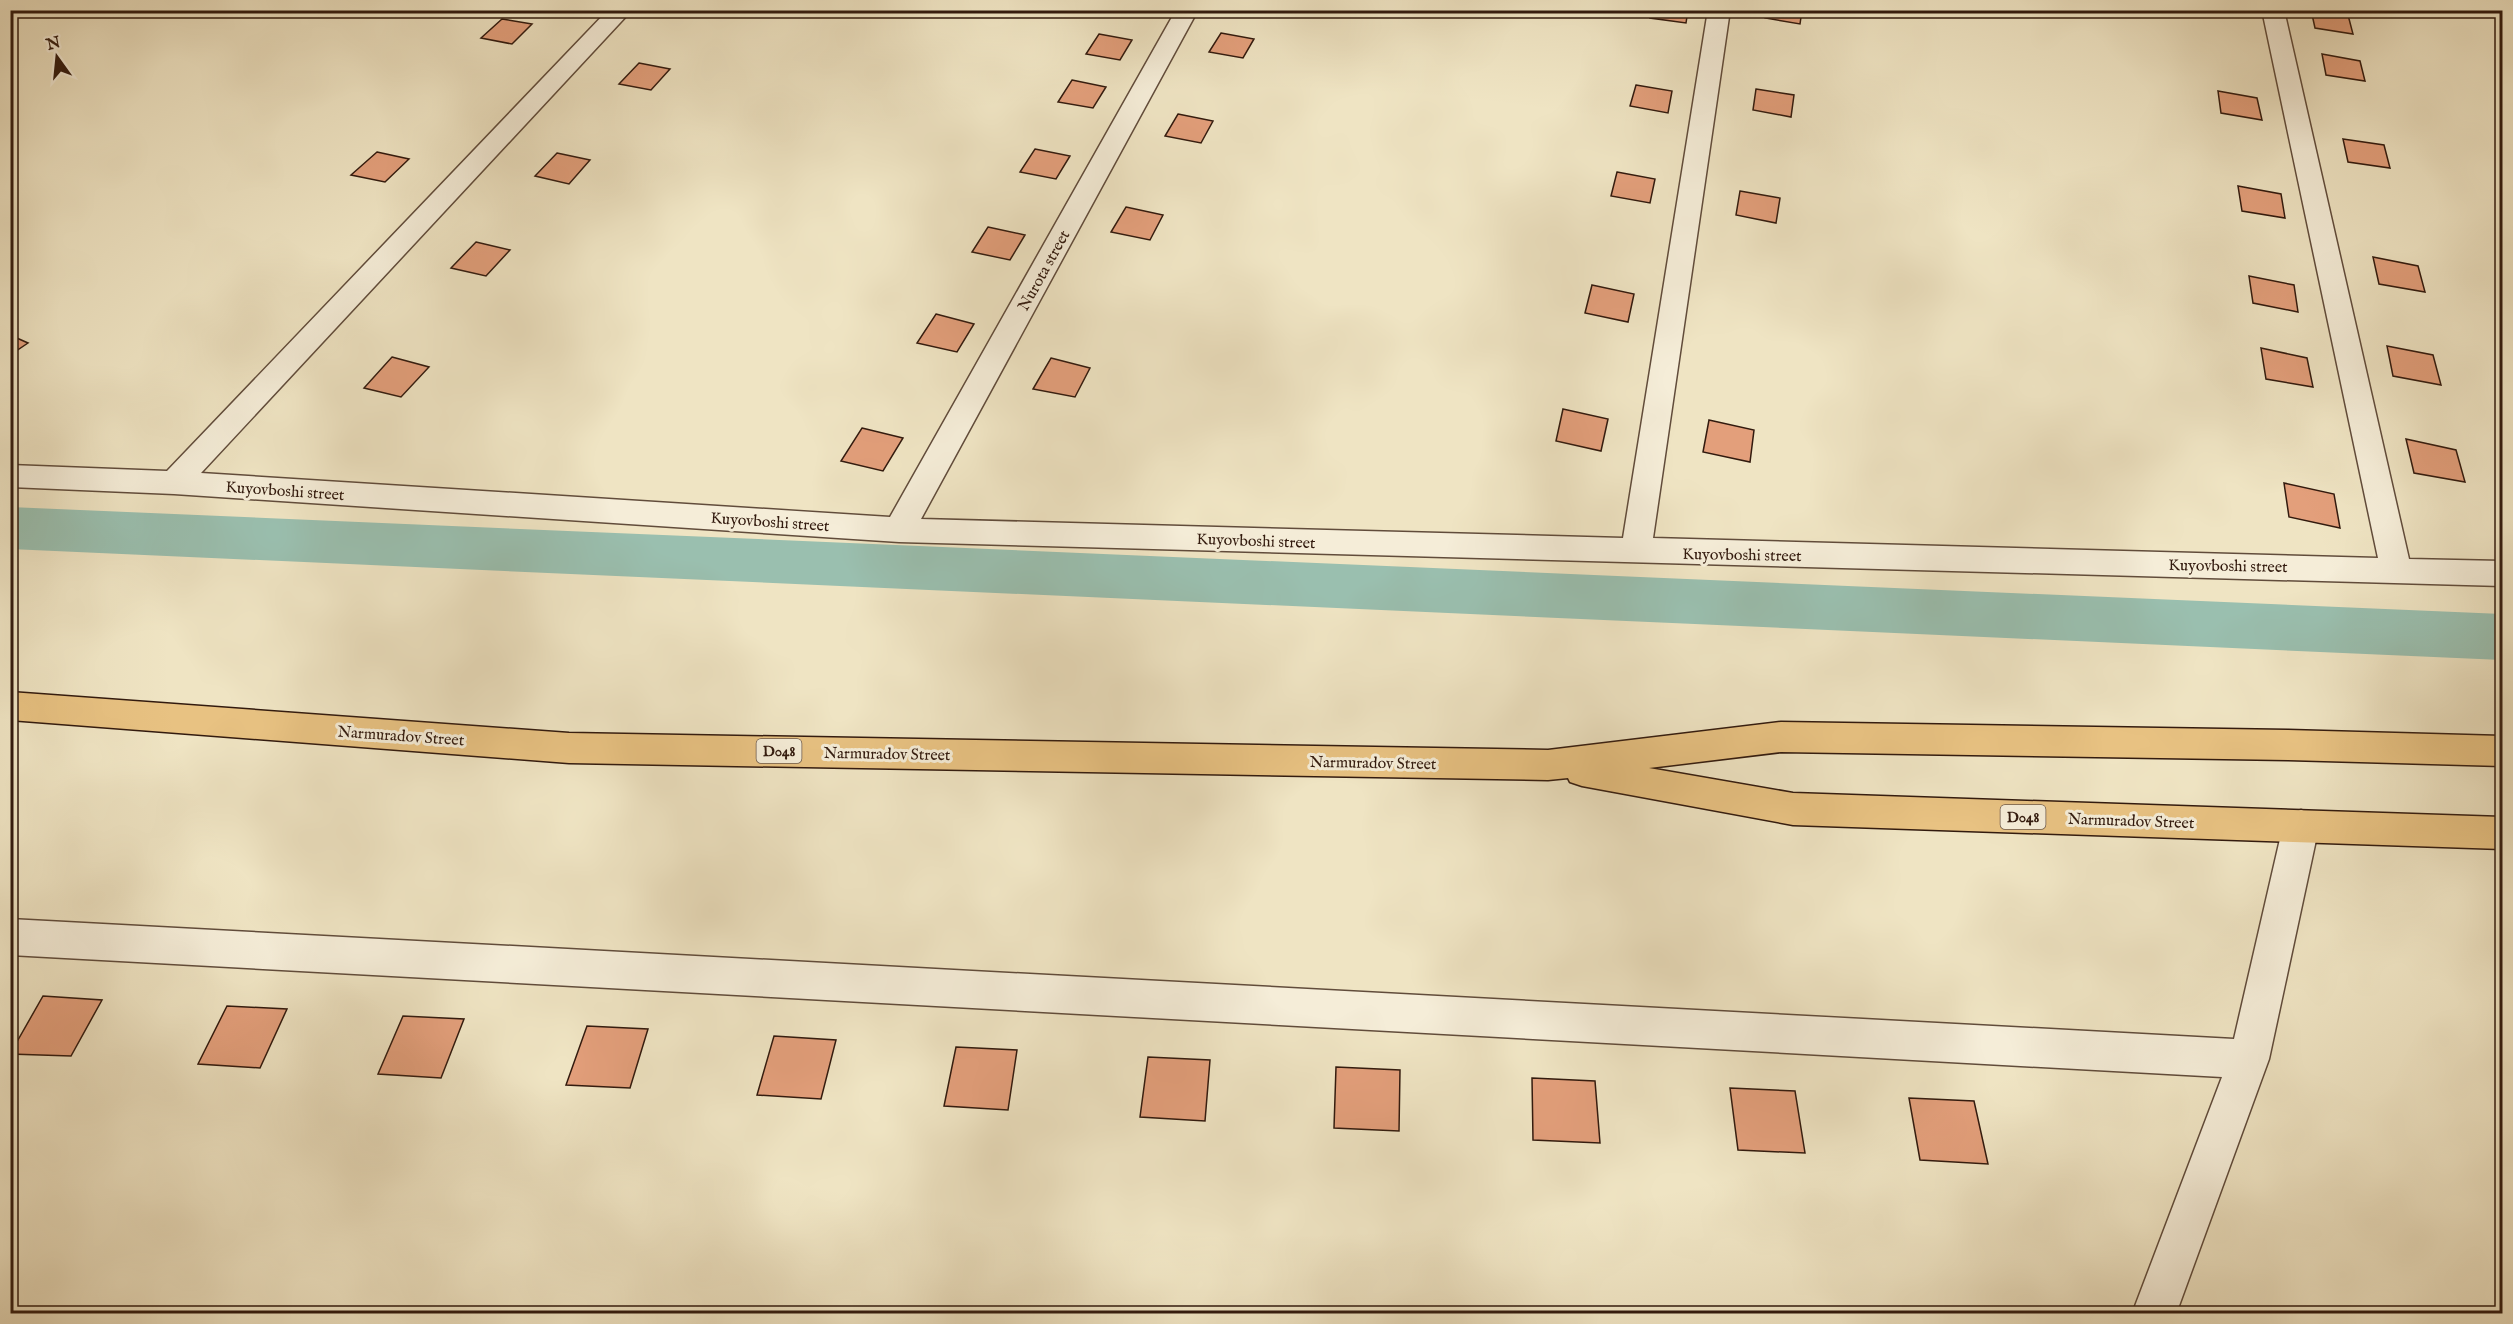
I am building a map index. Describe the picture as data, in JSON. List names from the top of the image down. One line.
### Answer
{"streets":{"main road":["Narmuradov Street","D048"],"street":["Nurota street","Kuyovboshi street"]},"crossings":[["Nurota street","Kuyovboshi street"]],"north":"top"}
